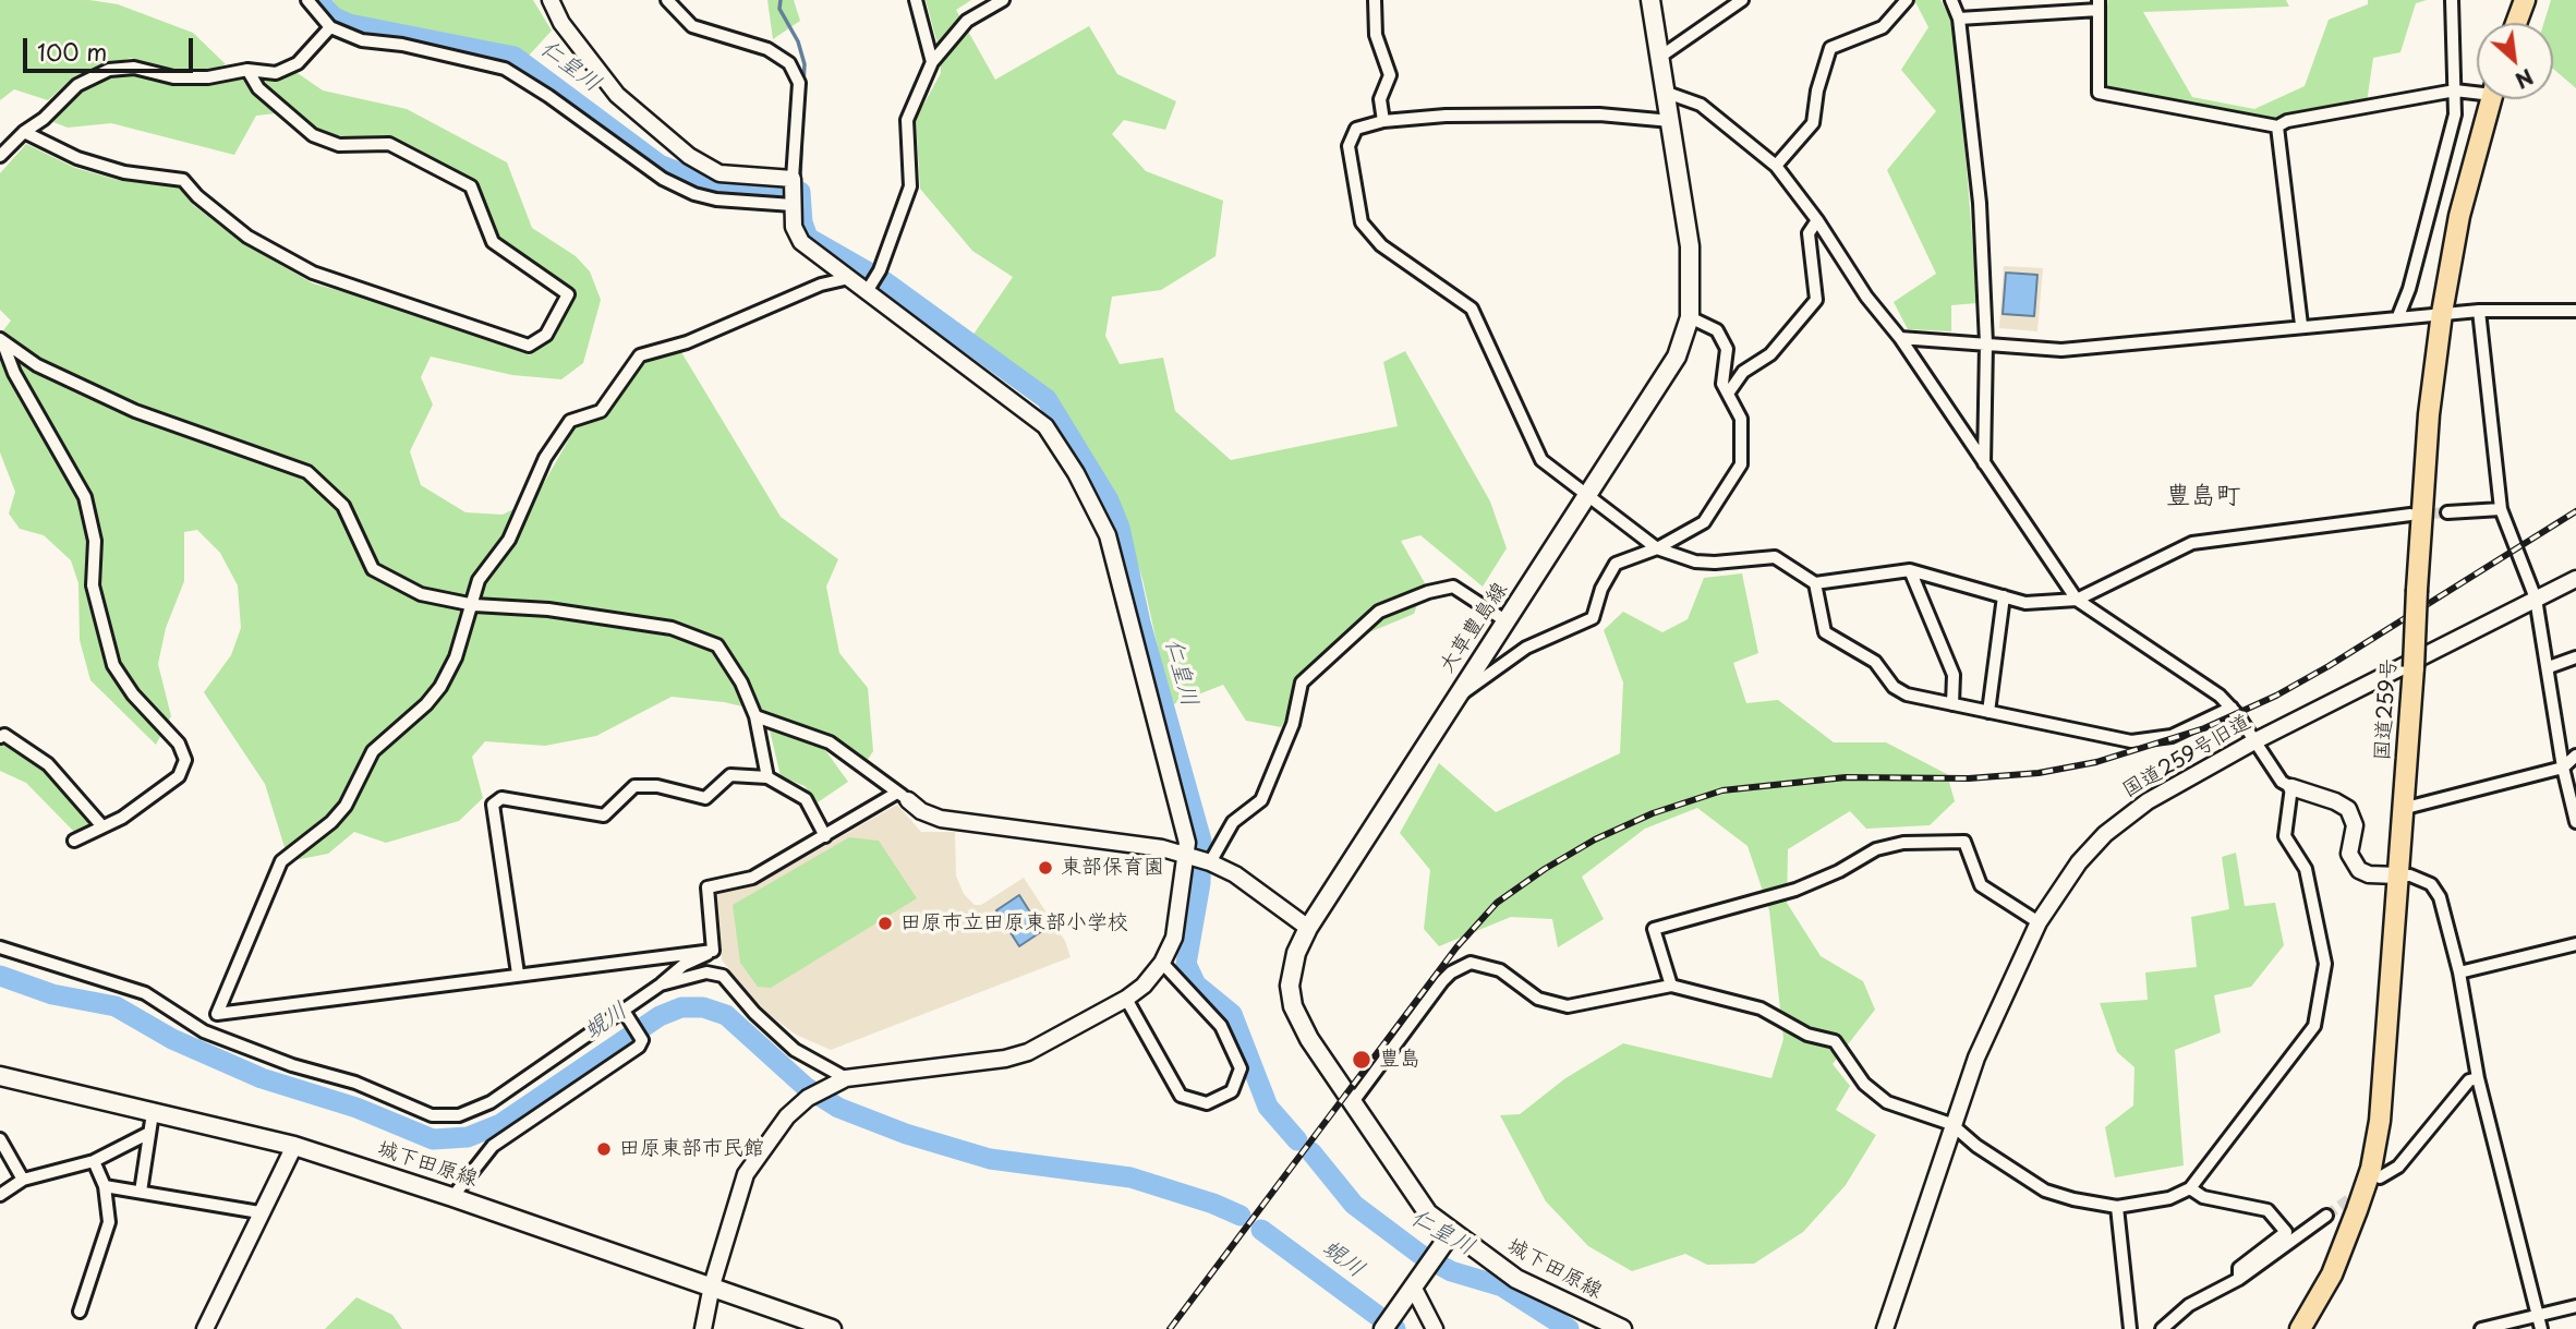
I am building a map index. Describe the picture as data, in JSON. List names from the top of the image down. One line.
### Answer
{"streets":{"highway":["国道259号"],"main road":["大草豊島線","城下田原線"],"street":["国道259号旧道"]},"crossings":[["大草豊島線","城下田原線"]],"districts":["豊島町"],"water":["仁皇川","蜆川"],"places":["東部保育園","田原市立田原東部小学校","豊島","田原東部市民館"],"scale_bar":"100 m","north":"bottom right"}
